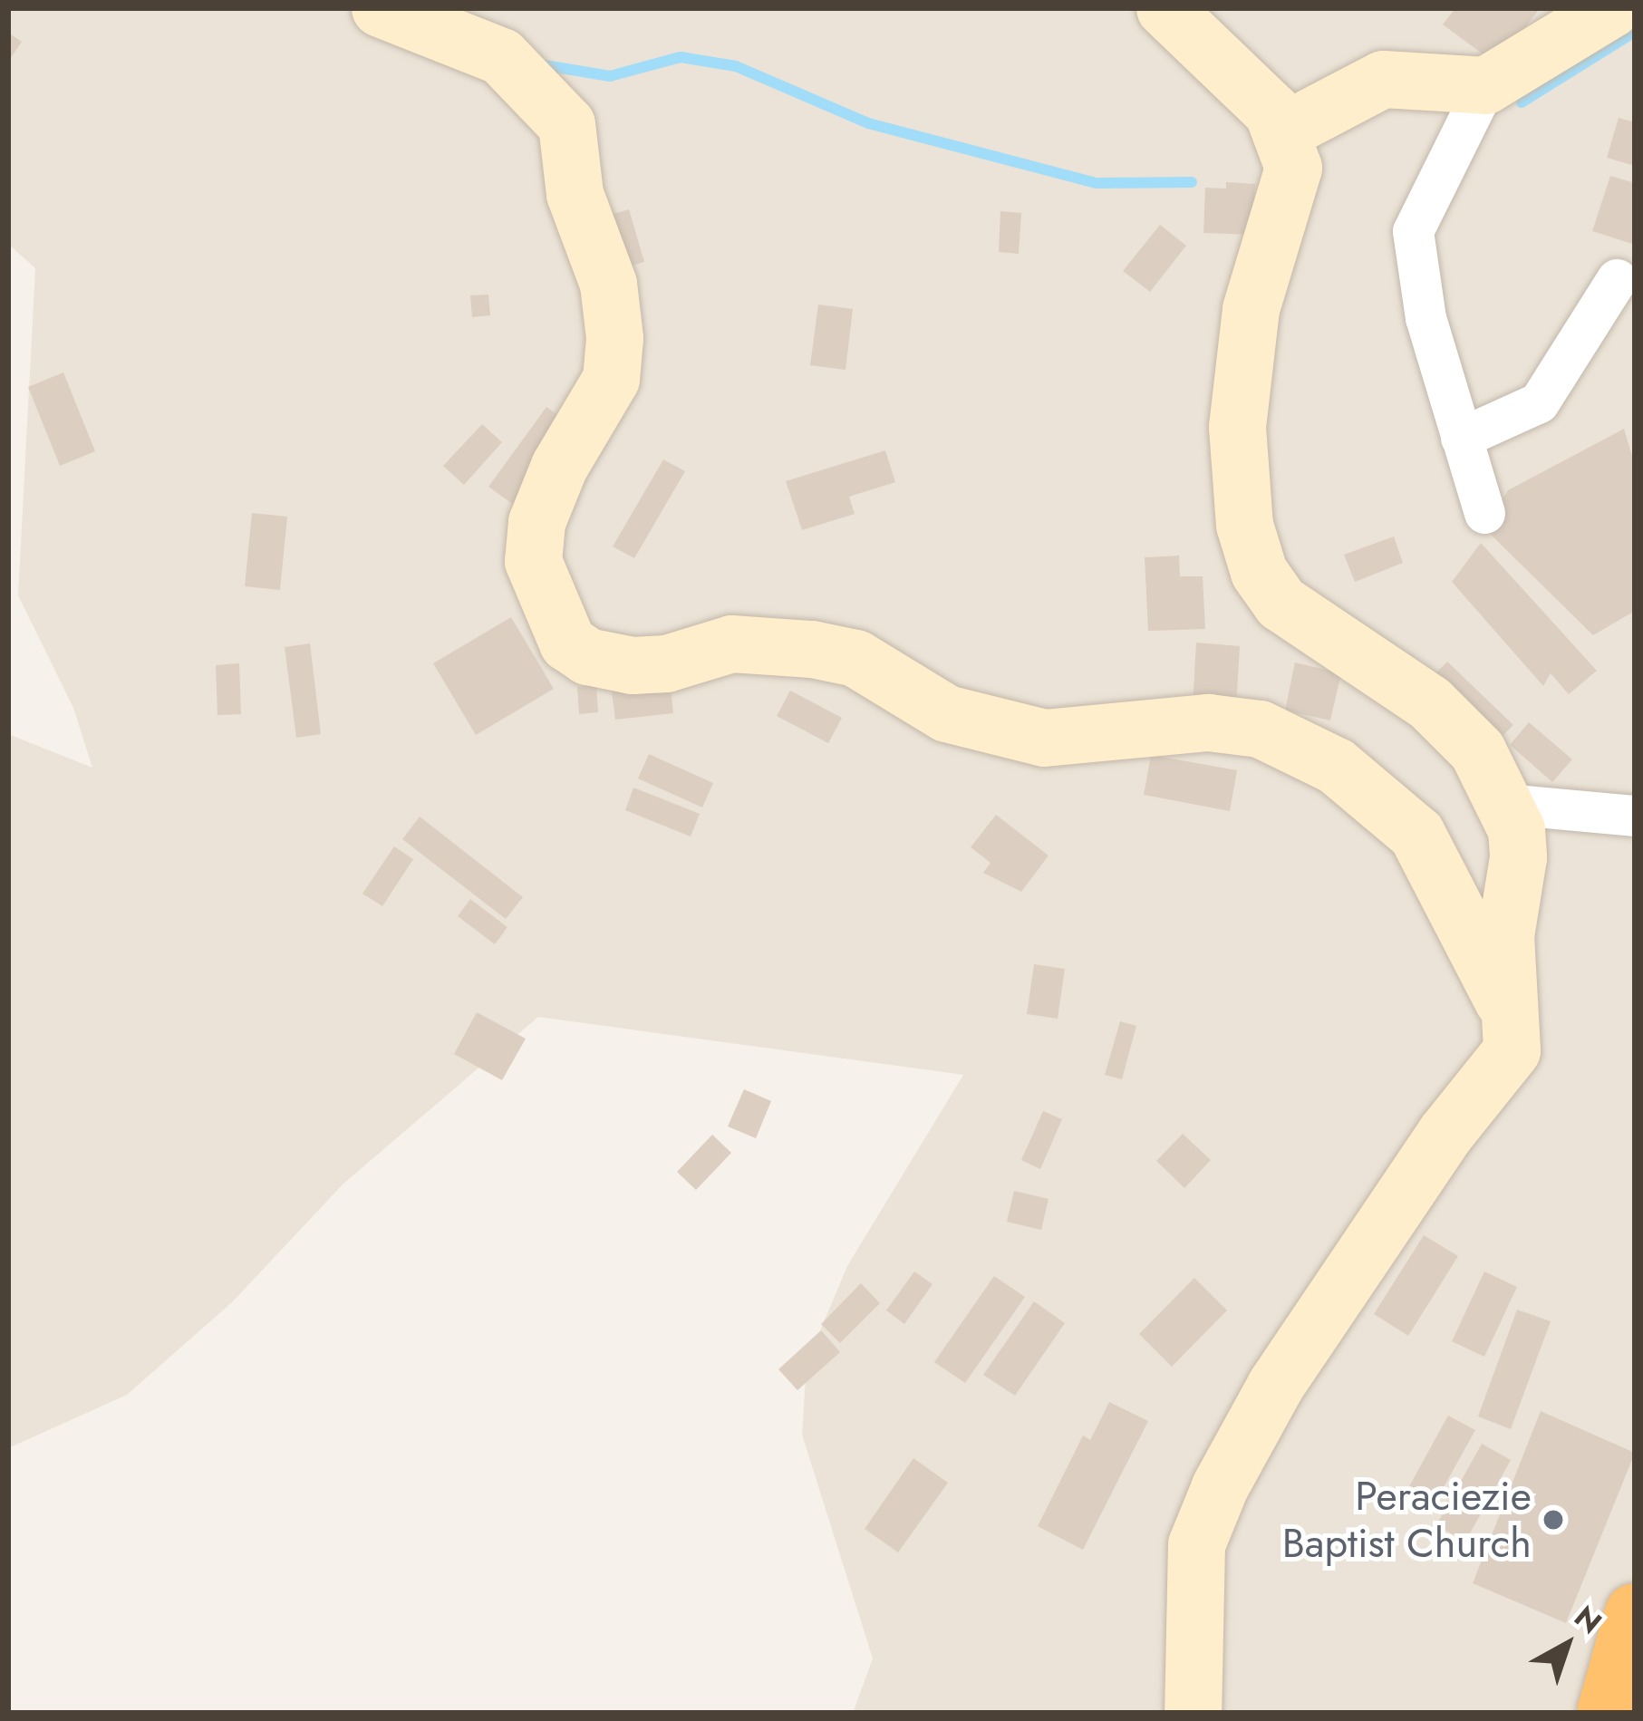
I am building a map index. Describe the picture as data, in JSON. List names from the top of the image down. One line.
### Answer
{"places":["Peraciezie Baptist Church"],"north":"top right"}
